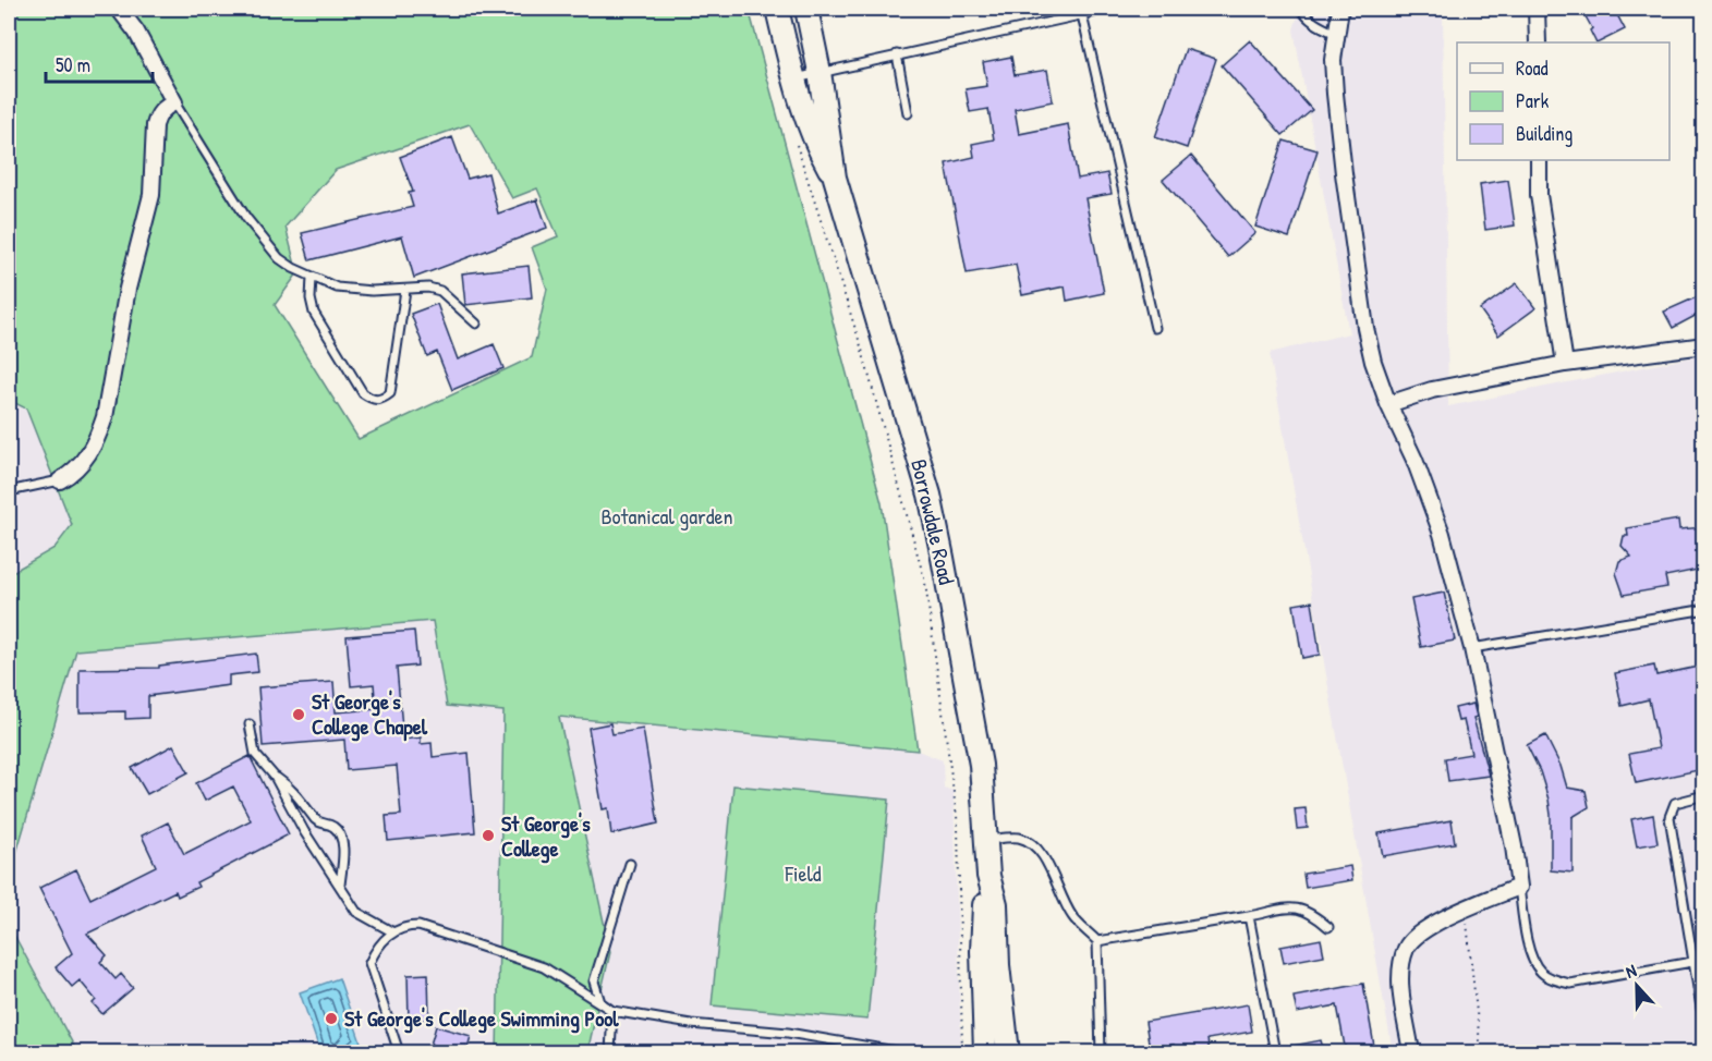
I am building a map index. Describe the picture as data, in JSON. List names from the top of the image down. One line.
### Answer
{"streets":{"main road":["Borrowdale Road"]},"parks":["Botanical garden","Field"],"places":["St George's College Chapel","St George's College","St George's College Swimming Pool"],"legend":["Road","Park","Building"],"scale_bar":"50 m","north":"top"}
